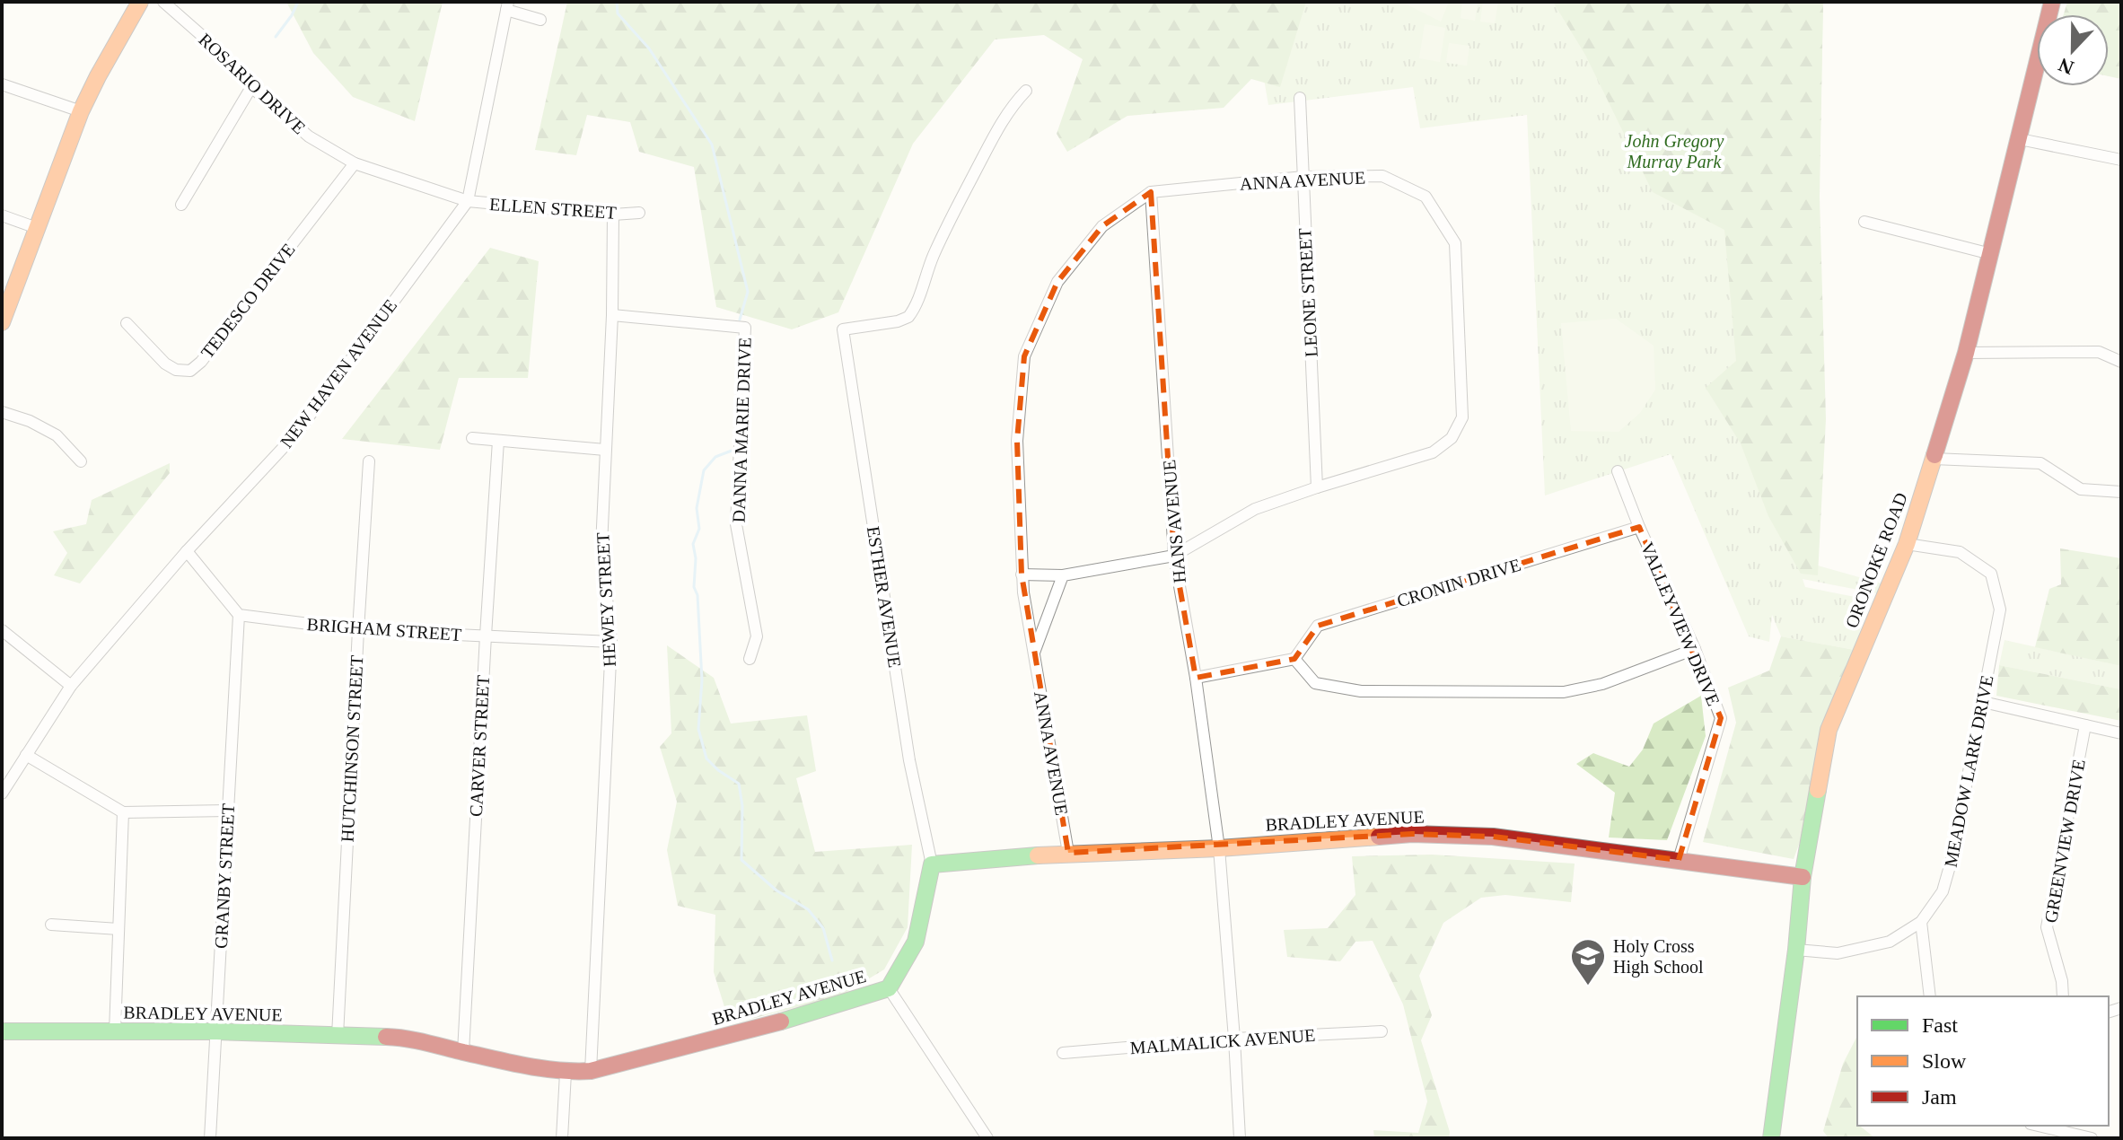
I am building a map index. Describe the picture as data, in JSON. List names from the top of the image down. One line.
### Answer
{"streets":{"street":["ROSARIO DRIVE","ANNA AVENUE","ELLEN STREET","LEONE STREET","TEDESCO DRIVE","NEW HAVEN AVENUE","DANNA MARIE DRIVE","HANS AVENUE","ORONOKE ROAD","CRONIN DRIVE","ESTHER AVENUE","HEWEY STREET","VALLEYVIEW DRIVE","BRIGHAM STREET","CARVER STREET","HUTCHINSON STREET","MEADOW LARK DRIVE","BRADLEY AVENUE","GREENVIEW DRIVE","GRANBY STREET","MALMALICK AVENUE"]},"crossings":[["ROSARIO DRIVE","ELLEN STREET"],["ROSARIO DRIVE","TEDESCO DRIVE"],["ROSARIO DRIVE","NEW HAVEN AVENUE"],["ANNA AVENUE","LEONE STREET"],["ANNA AVENUE","HANS AVENUE"],["ANNA AVENUE","BRADLEY AVENUE"],["ELLEN STREET","NEW HAVEN AVENUE"],["ELLEN STREET","HEWEY STREET"],["DANNA MARIE DRIVE","HEWEY STREET"],["HANS AVENUE","BRADLEY AVENUE"],["HANS AVENUE","MALMALICK AVENUE"],["ORONOKE ROAD","MEADOW LARK DRIVE"],["ORONOKE ROAD","BRADLEY AVENUE"],["CRONIN DRIVE","VALLEYVIEW DRIVE"],["ESTHER AVENUE","BRADLEY AVENUE"],["HEWEY STREET","BRIGHAM STREET"],["HEWEY STREET","BRADLEY AVENUE"],["VALLEYVIEW DRIVE","BRADLEY AVENUE"],["BRIGHAM STREET","CARVER STREET"],["BRIGHAM STREET","HUTCHINSON STREET"],["BRIGHAM STREET","GRANBY STREET"],["CARVER STREET","BRADLEY AVENUE"],["HUTCHINSON STREET","BRADLEY AVENUE"],["BRADLEY AVENUE","GRANBY STREET"]],"parks":["John Gregory Murray Park"],"places":{"school or university":["Holy Cross High School"]},"legend":["Fast","Slow","Jam"],"north":"bottom"}
